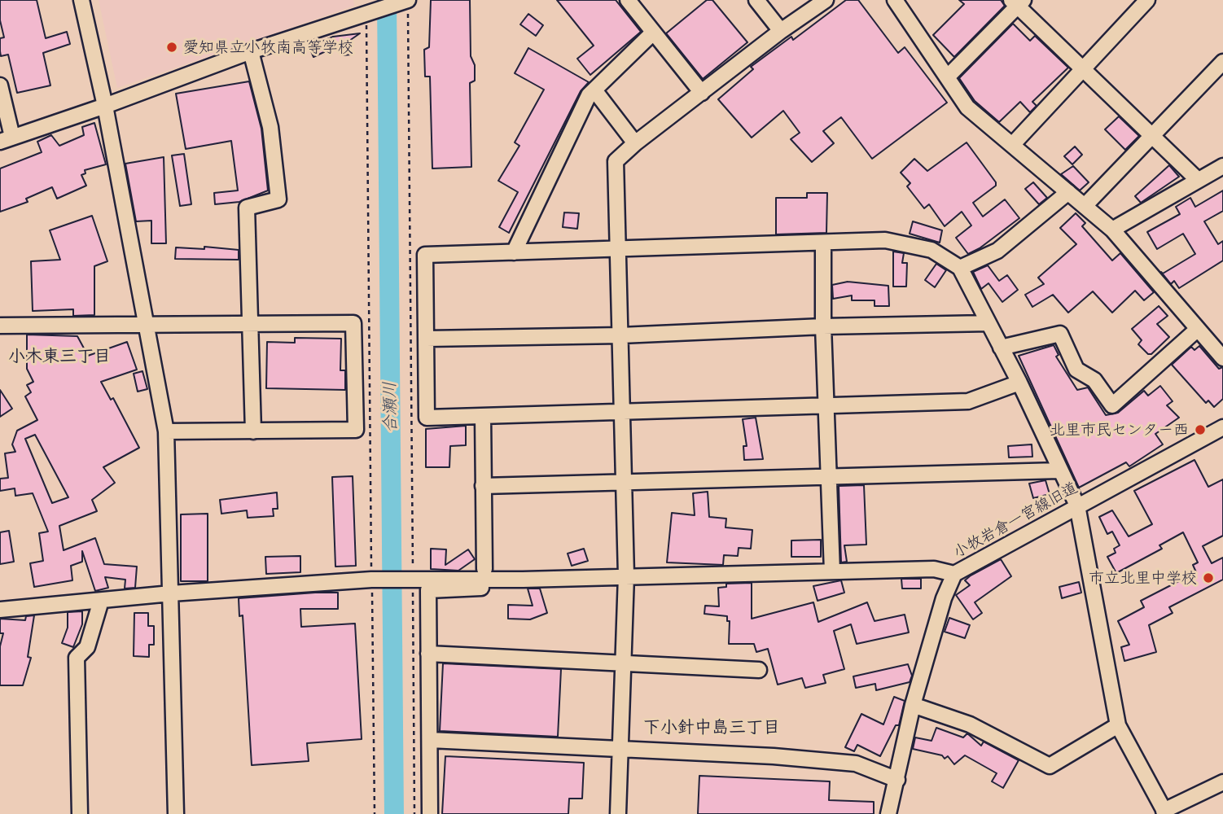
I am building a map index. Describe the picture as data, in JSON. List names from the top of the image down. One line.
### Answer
{"streets":{"street":["小牧岩倉一宮線旧道"]},"districts":["小木東三丁目","下小針中島三丁目"],"water":["合瀬川"],"places":["愛知県立小牧南高等学校","北里市民センター西","市立北里中学校"]}
